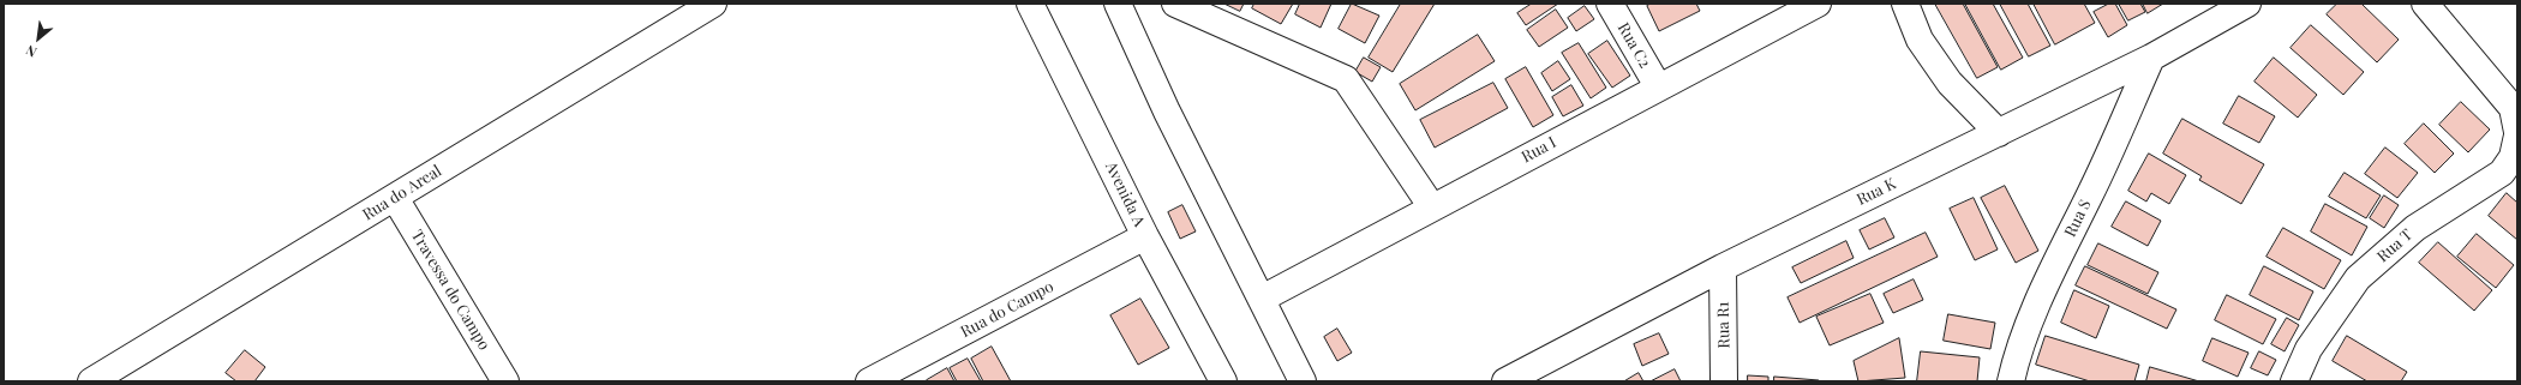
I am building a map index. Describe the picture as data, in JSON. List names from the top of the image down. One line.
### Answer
{"streets":{"street":["Rua C2","Rua I","Rua K","Rua do Areal","Avenida A","Rua S","Rua T","Travessa do Campo","Rua do Campo","Rua R1"]},"crossings":[["Rua C2","Rua I"],["Rua K","Rua S"],["Rua K","Rua R1"],["Rua do Areal","Travessa do Campo"],["Avenida A","Rua do Campo"]],"north":"bottom left"}
